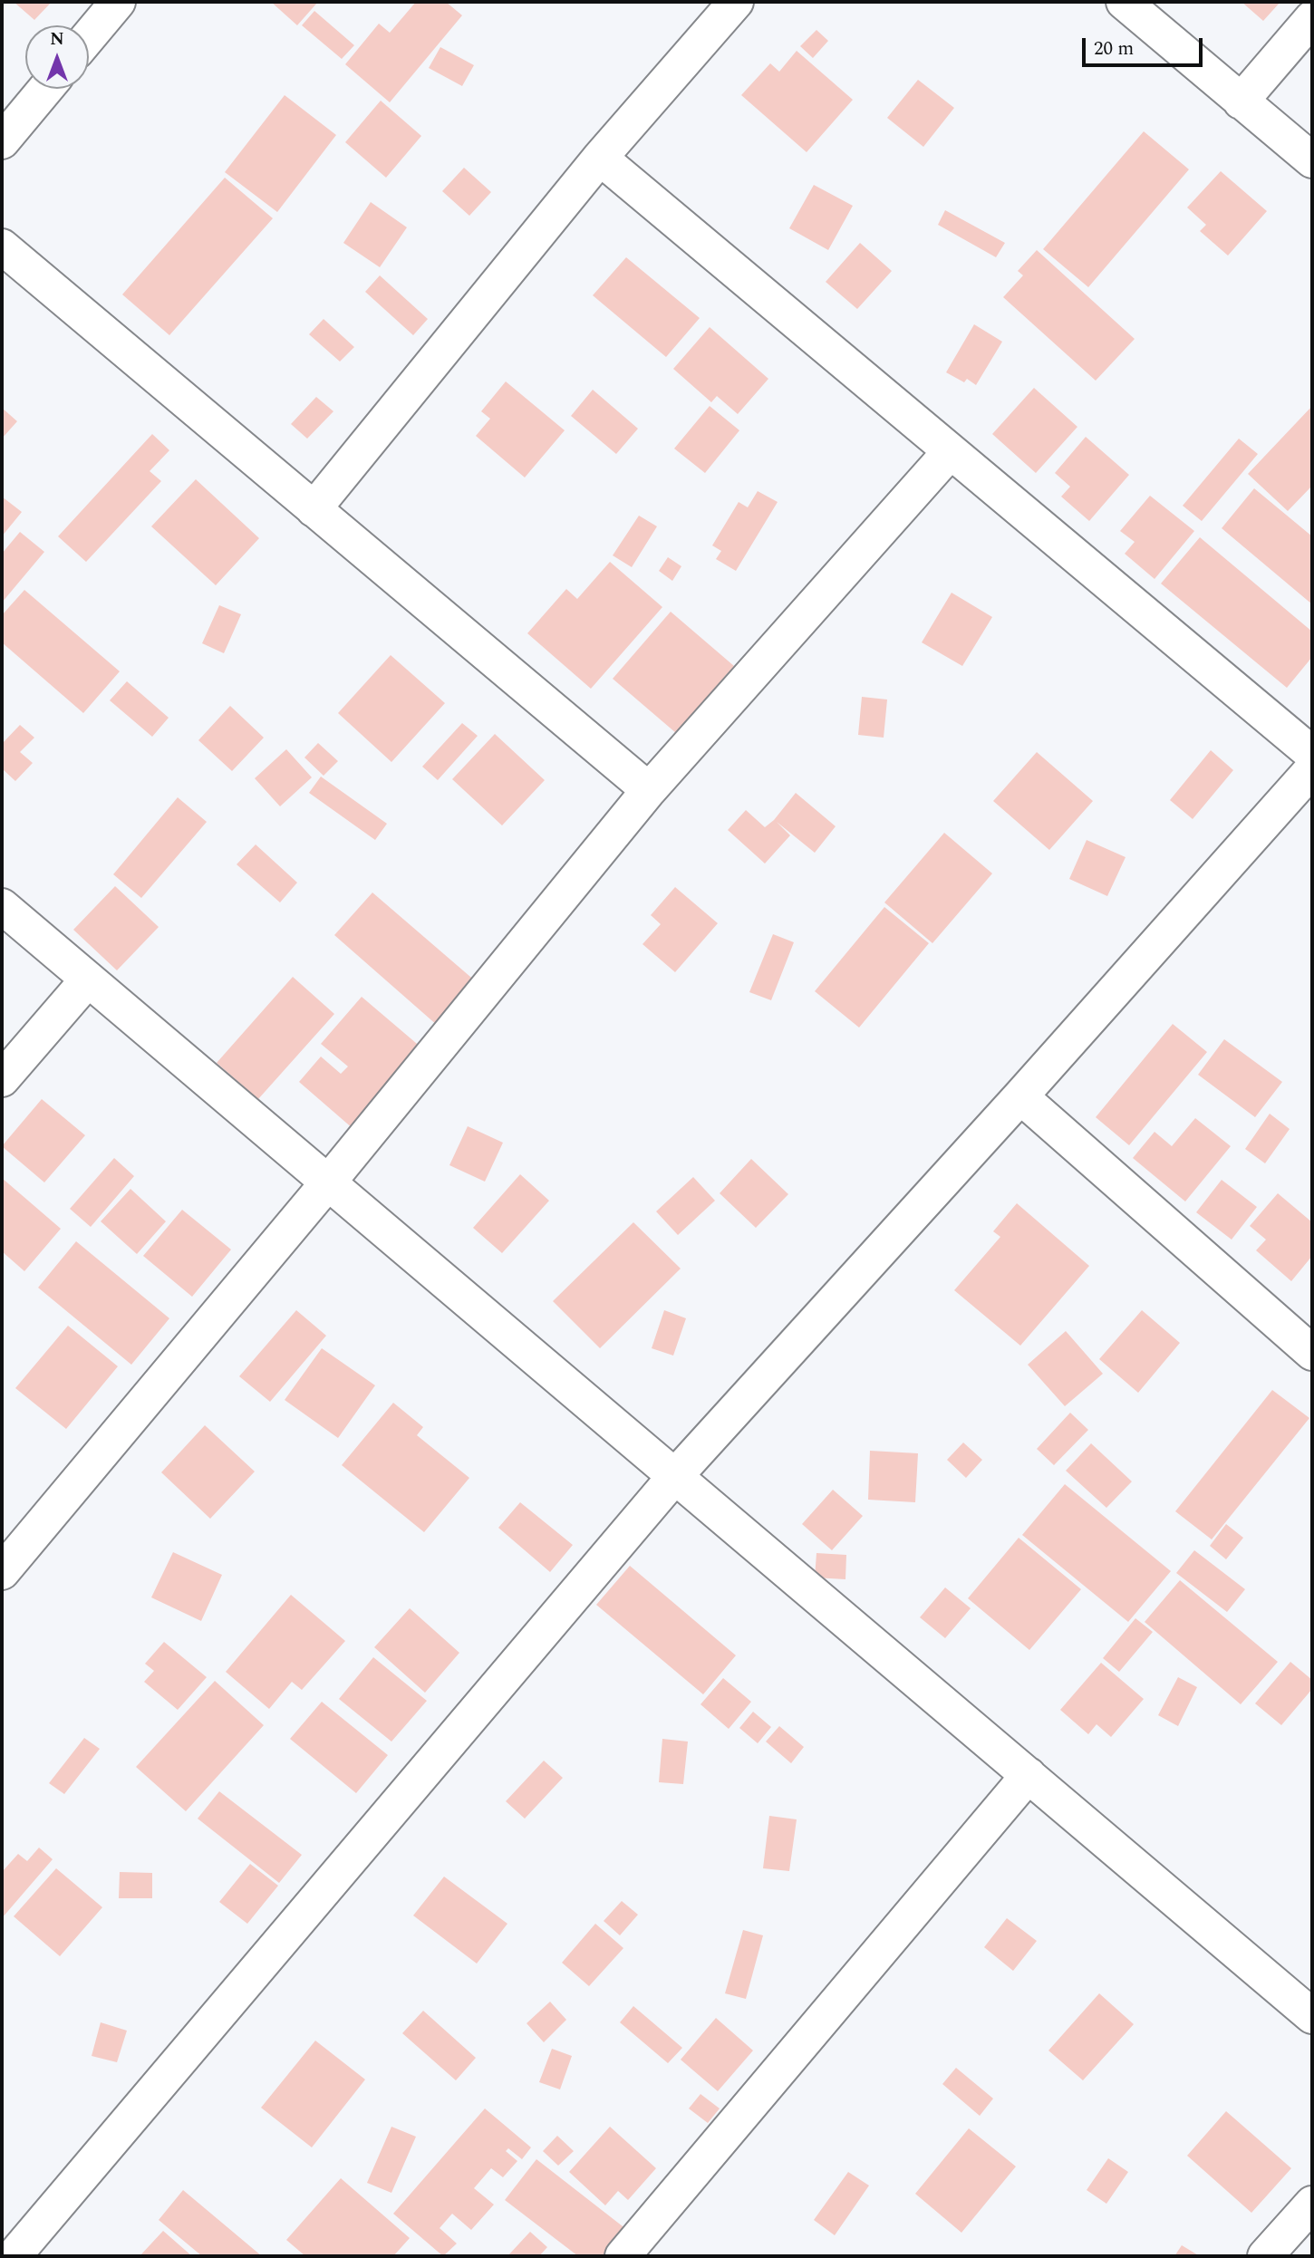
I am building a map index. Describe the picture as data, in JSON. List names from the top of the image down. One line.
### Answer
{"scale_bar":"20 m","north":"top"}
